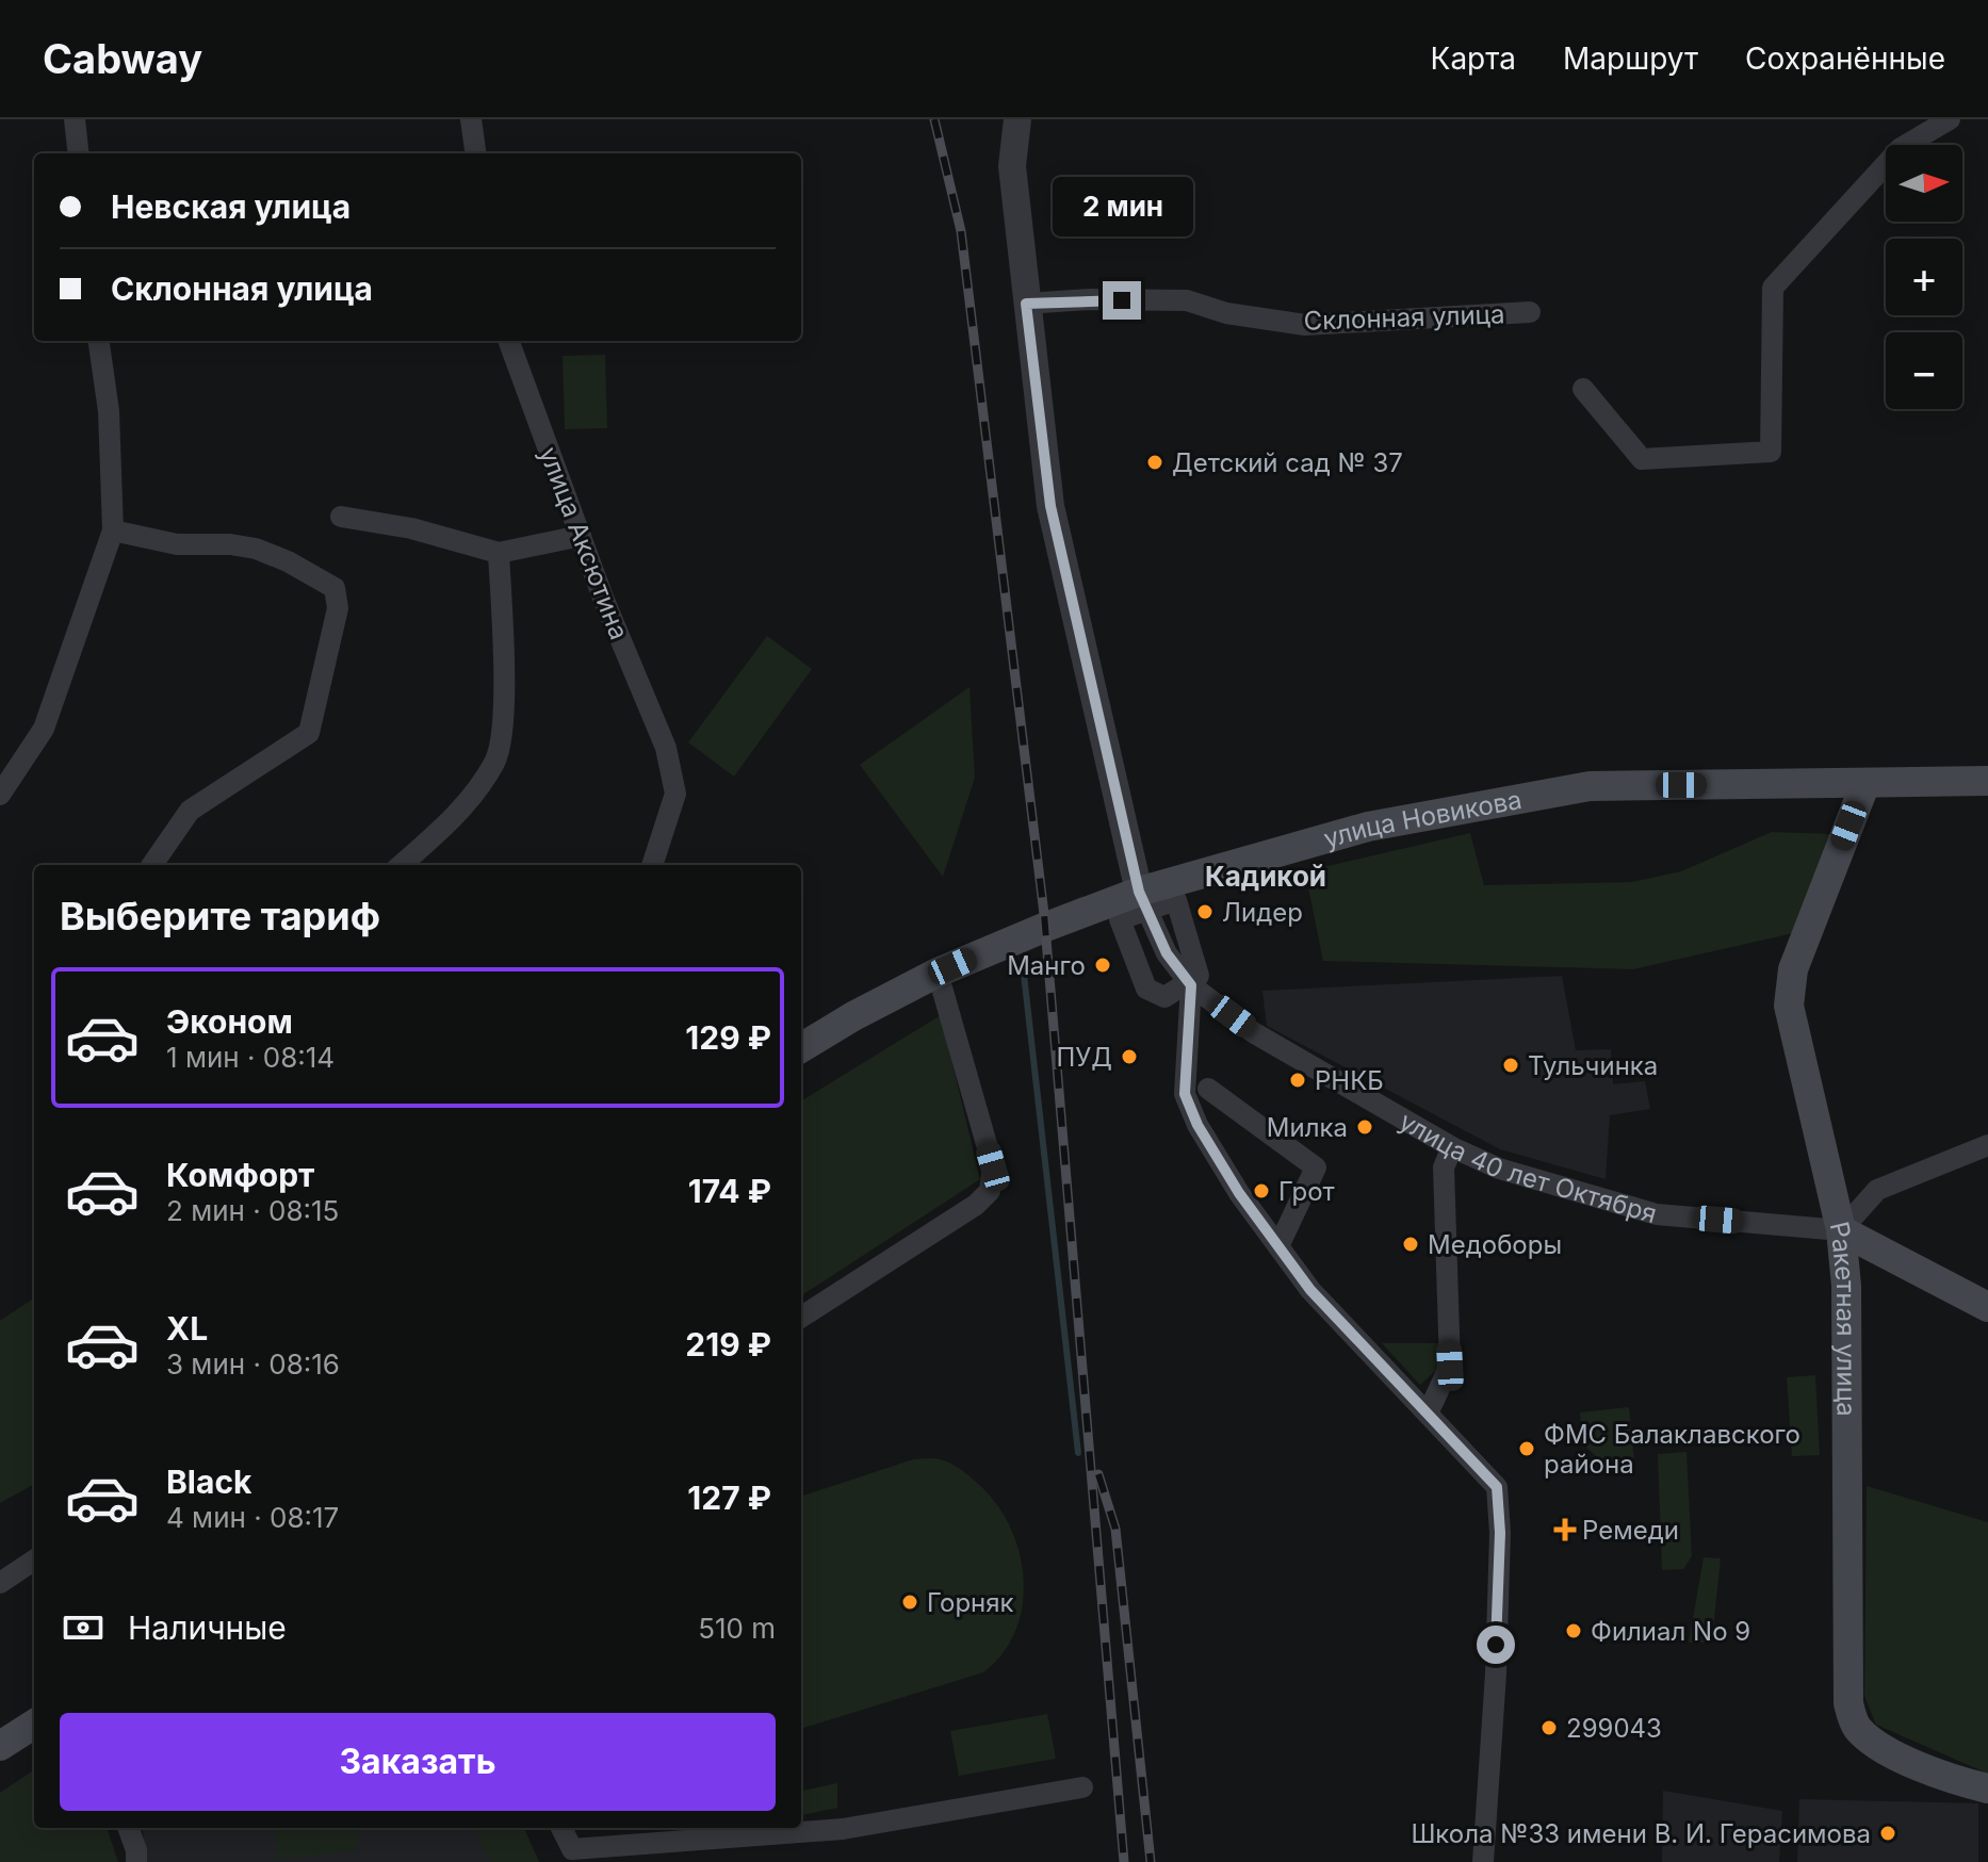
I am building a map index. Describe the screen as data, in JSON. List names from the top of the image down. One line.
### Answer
{"streets":{"main road":["улица Новикова","улица 40 лет Октября","Ракетная улица"],"street":["Склонная улица","улица Аксютина"]},"crossings":[["улица Новикова","улица 40 лет Октября"],["улица Новикова","Ракетная улица"],["улица 40 лет Октября","Ракетная улица"]],"districts":["Кадикой"],"places":{"other":["Детский сад № 37","Лидер","Манго","ПУД","Тульчинка","РНКБ","Милка","Грот","Медоборы","ФМС Балаклавского района","Горняк","Филиал No 9","299043","Школа №33 имени В. И. Герасимова"],"health":["Ремеди"]},"north":"right","page":{"header":"Cabway","nav":["Карта","Маршрут","Сохранённые"],"map_buttons":["+","−"],"banner":["Невская улица","Склонная улица"],"bubble":"2 мин","heading":"Выберите тариф","list":[{"name":"Эконом","note":"1 мин · 08:14","value":"129 ₽"},{"name":"Комфорт","note":"2 мин · 08:15","value":"174 ₽"},{"name":"XL","note":"3 мин · 08:16","value":"219 ₽"},{"name":"Black","note":"4 мин · 08:17","value":"127 ₽"}],"pay":["Наличные","510 m"],"buttons":"Заказать"}}
